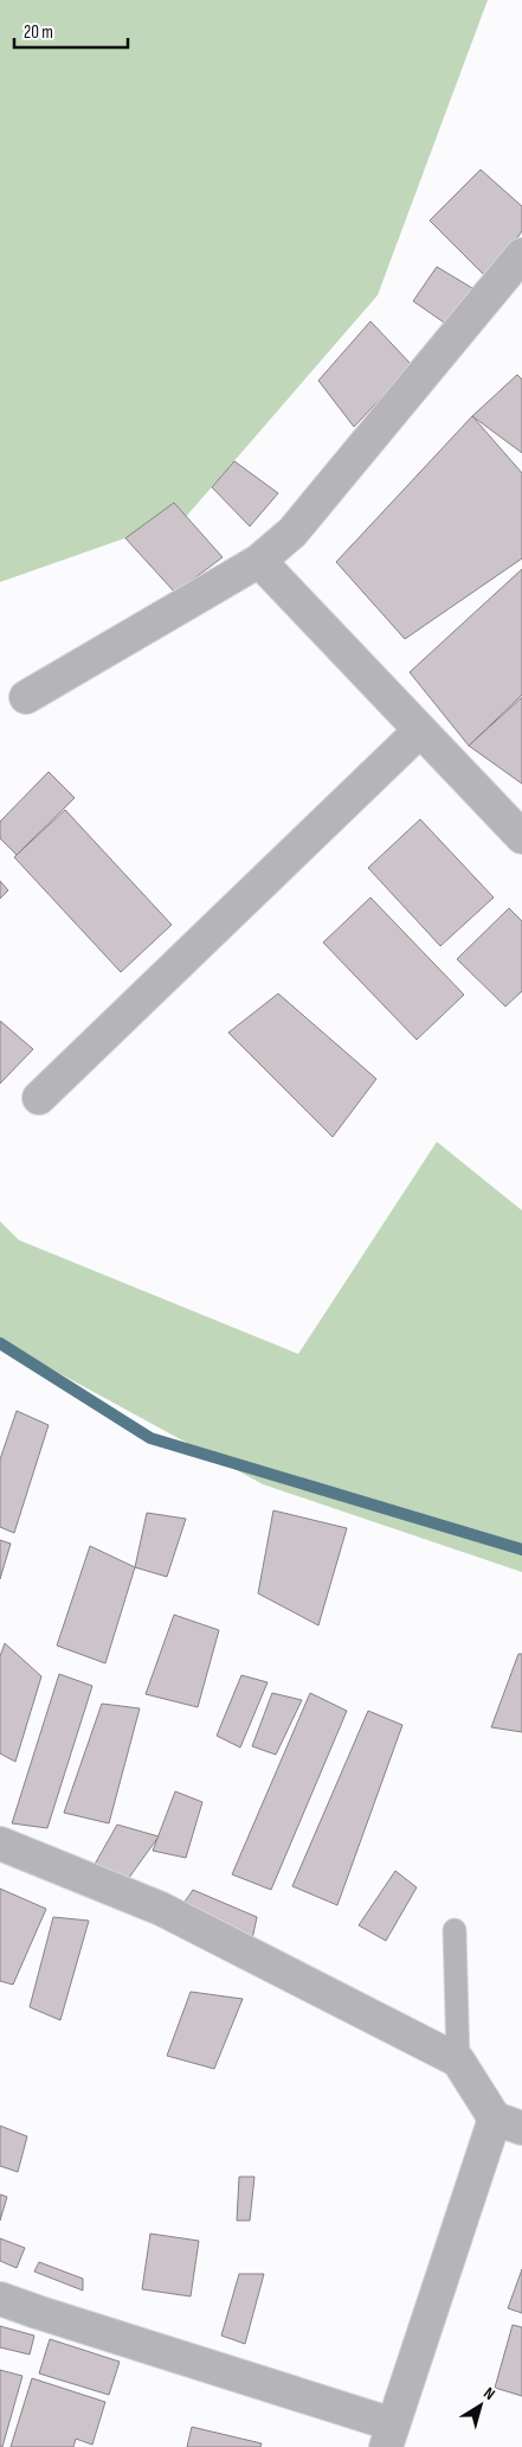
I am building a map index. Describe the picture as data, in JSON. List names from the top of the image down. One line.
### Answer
{"scale_bar":"20 m","north":"top right"}
